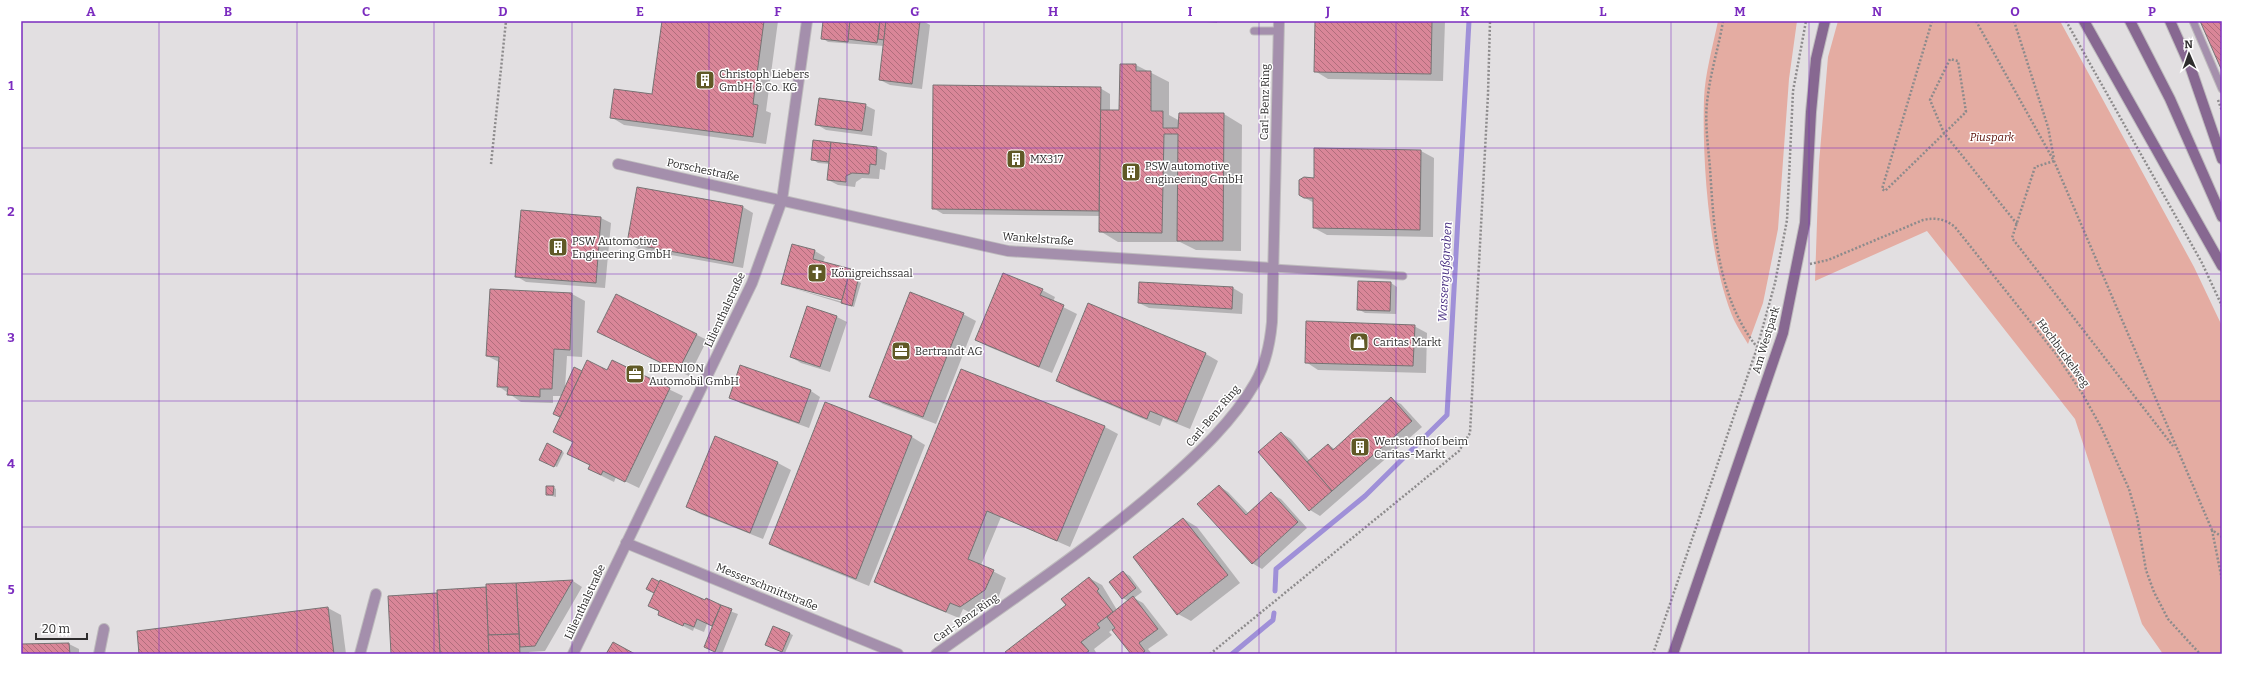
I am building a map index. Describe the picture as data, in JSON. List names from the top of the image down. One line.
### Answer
{"streets":{"main road":["Am Westpark"],"street":["Carl-Benz Ring","Porschestraße","Wankelstraße","Lilienthalstraße","Messerschmittstraße"],"path":["Hochbuckelweg"]},"crossings":[["Carl-Benz Ring","Wankelstraße"],["Porschestraße","Wankelstraße"],["Porschestraße","Lilienthalstraße"],["Wankelstraße","Lilienthalstraße"],["Lilienthalstraße","Messerschmittstraße"],["Am Westpark","Hochbuckelweg"]],"water":["Wassergußgraben"],"parks":["Piuspark"],"places":{"building":["Christoph Liebers GmbH & Co. KG","MX317","PSW automotive engineering GmbH","PSW Automotive Engineering GmbH","Wertstoffhof beim Caritas-Markt"],"church":["Königreichssaal"],"shop":["Caritas Markt"],"office":["Bertrandt AG","IDEENION Automobil GmbH"]},"scale_bar":"20 m","north":"top","grid":{"columns":["A","B","C","D","E","F","G","H","I","J","K","L","M","N","O","P"],"rows":["1","2","3","4","5"]}}
